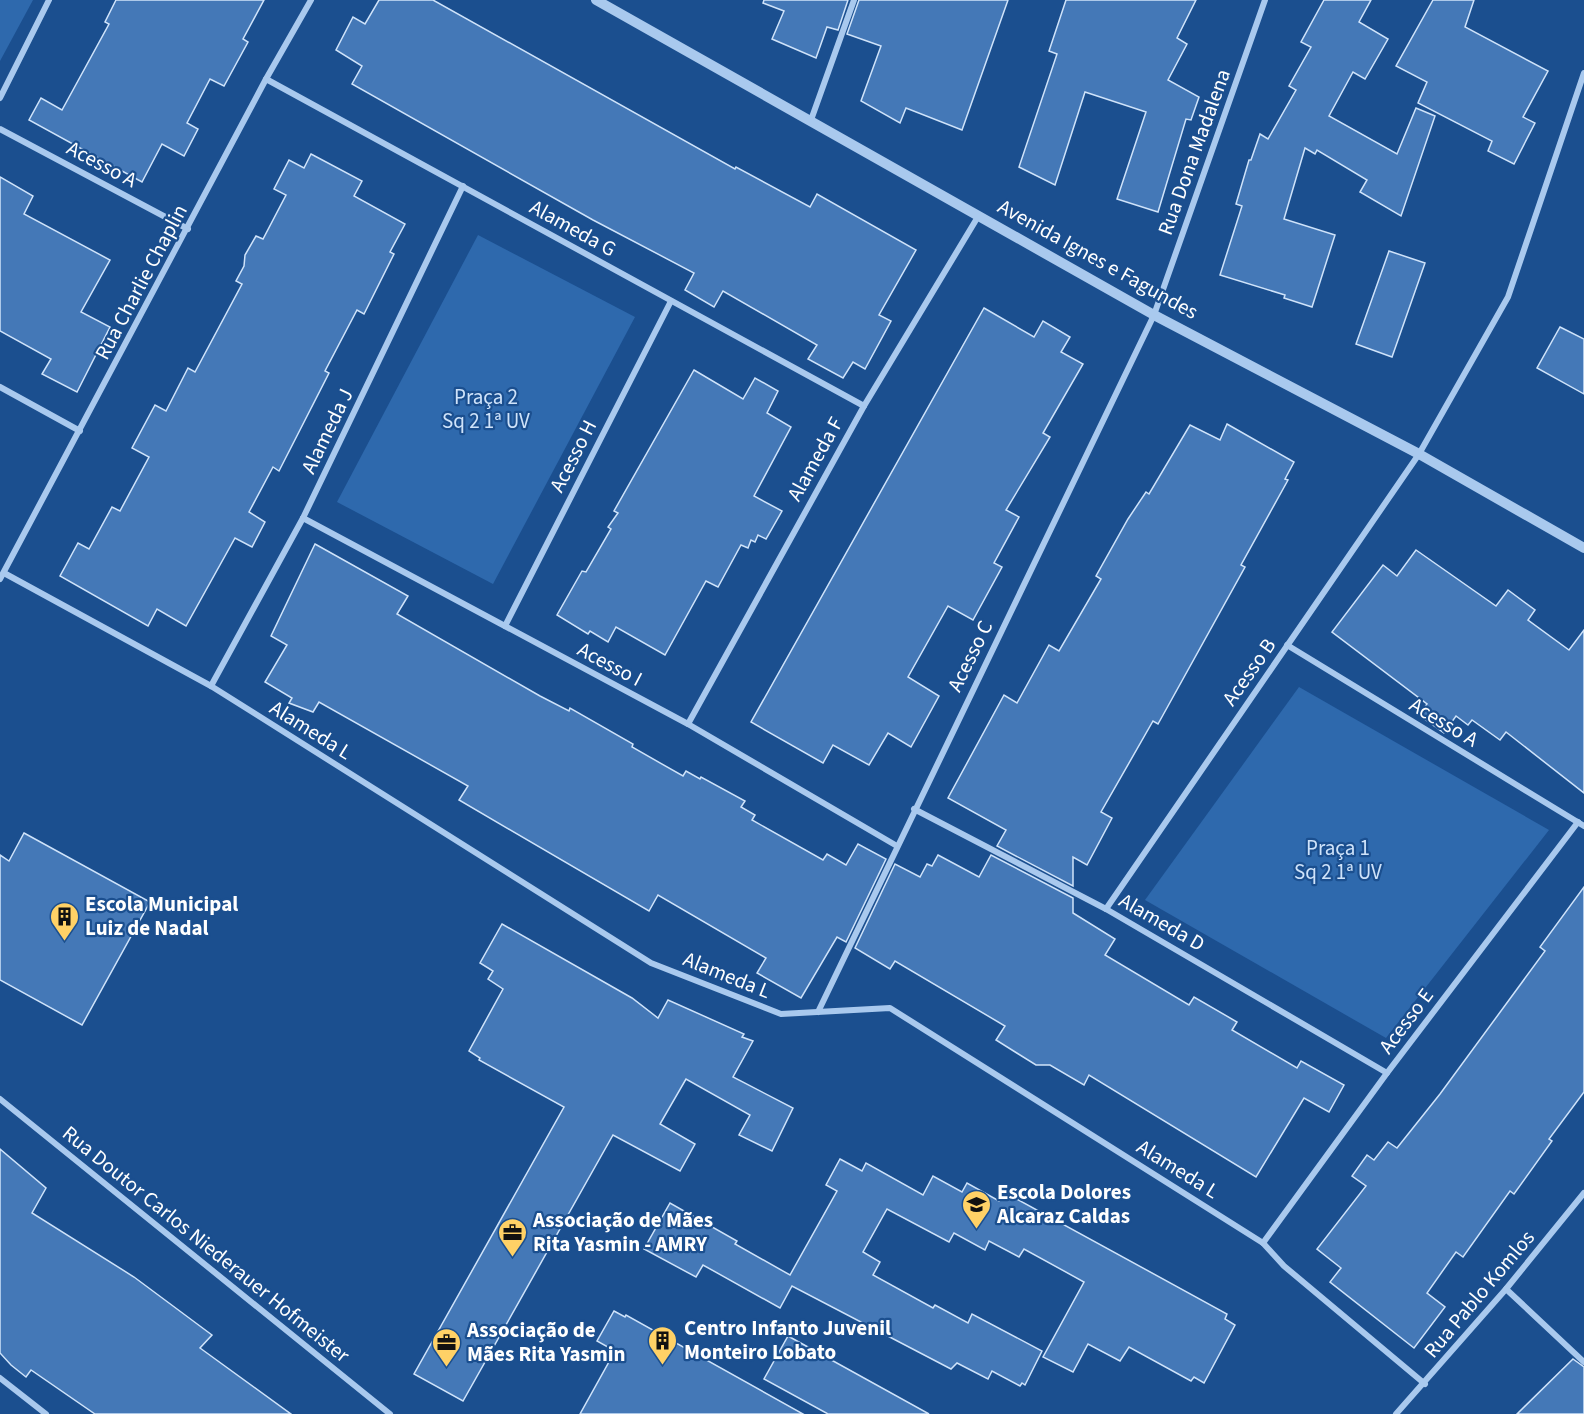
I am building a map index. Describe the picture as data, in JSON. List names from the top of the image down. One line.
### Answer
{"streets":{"street":["Rua Dona Madalena","Acesso A","Alameda G","Avenida Ignes e Fagundes","Rua Charlie Chaplin","Alameda J","Acesso H","Alameda F","Acesso C","Acesso I","Acesso B","Alameda L","Alameda D","Acesso E","Rua Doutor Carlos Niederauer Hofmeister","Rua Pablo Komlos"]},"crossings":[["Rua Dona Madalena","Avenida Ignes e Fagundes"],["Rua Dona Madalena","Acesso C"],["Acesso A","Rua Charlie Chaplin"],["Acesso A","Acesso B"],["Acesso A","Acesso E"],["Alameda G","Rua Charlie Chaplin"],["Alameda G","Alameda J"],["Alameda G","Acesso H"],["Alameda G","Alameda F"],["Avenida Ignes e Fagundes","Alameda F"],["Avenida Ignes e Fagundes","Acesso C"],["Avenida Ignes e Fagundes","Acesso B"],["Rua Charlie Chaplin","Alameda L"],["Alameda J","Acesso I"],["Alameda J","Alameda L"],["Acesso H","Acesso I"],["Alameda F","Acesso I"],["Acesso C","Acesso I"],["Acesso C","Alameda L"],["Acesso C","Alameda D"],["Acesso B","Alameda D"],["Alameda L","Acesso E"],["Alameda L","Rua Pablo Komlos"],["Alameda D","Acesso E"]],"parks":["Praça 2 Sq 2 1ª UV","Praça 1 Sq 2 1ª UV"],"places":{"building":["Escola Municipal Luiz de Nadal","Centro Infanto Juvenil Monteiro Lobato"],"school or university":["Escola Dolores Alcaraz Caldas"],"office":["Associação de Mães Rita Yasmin - AMRY","Associação de Mães Rita Yasmin"]}}
